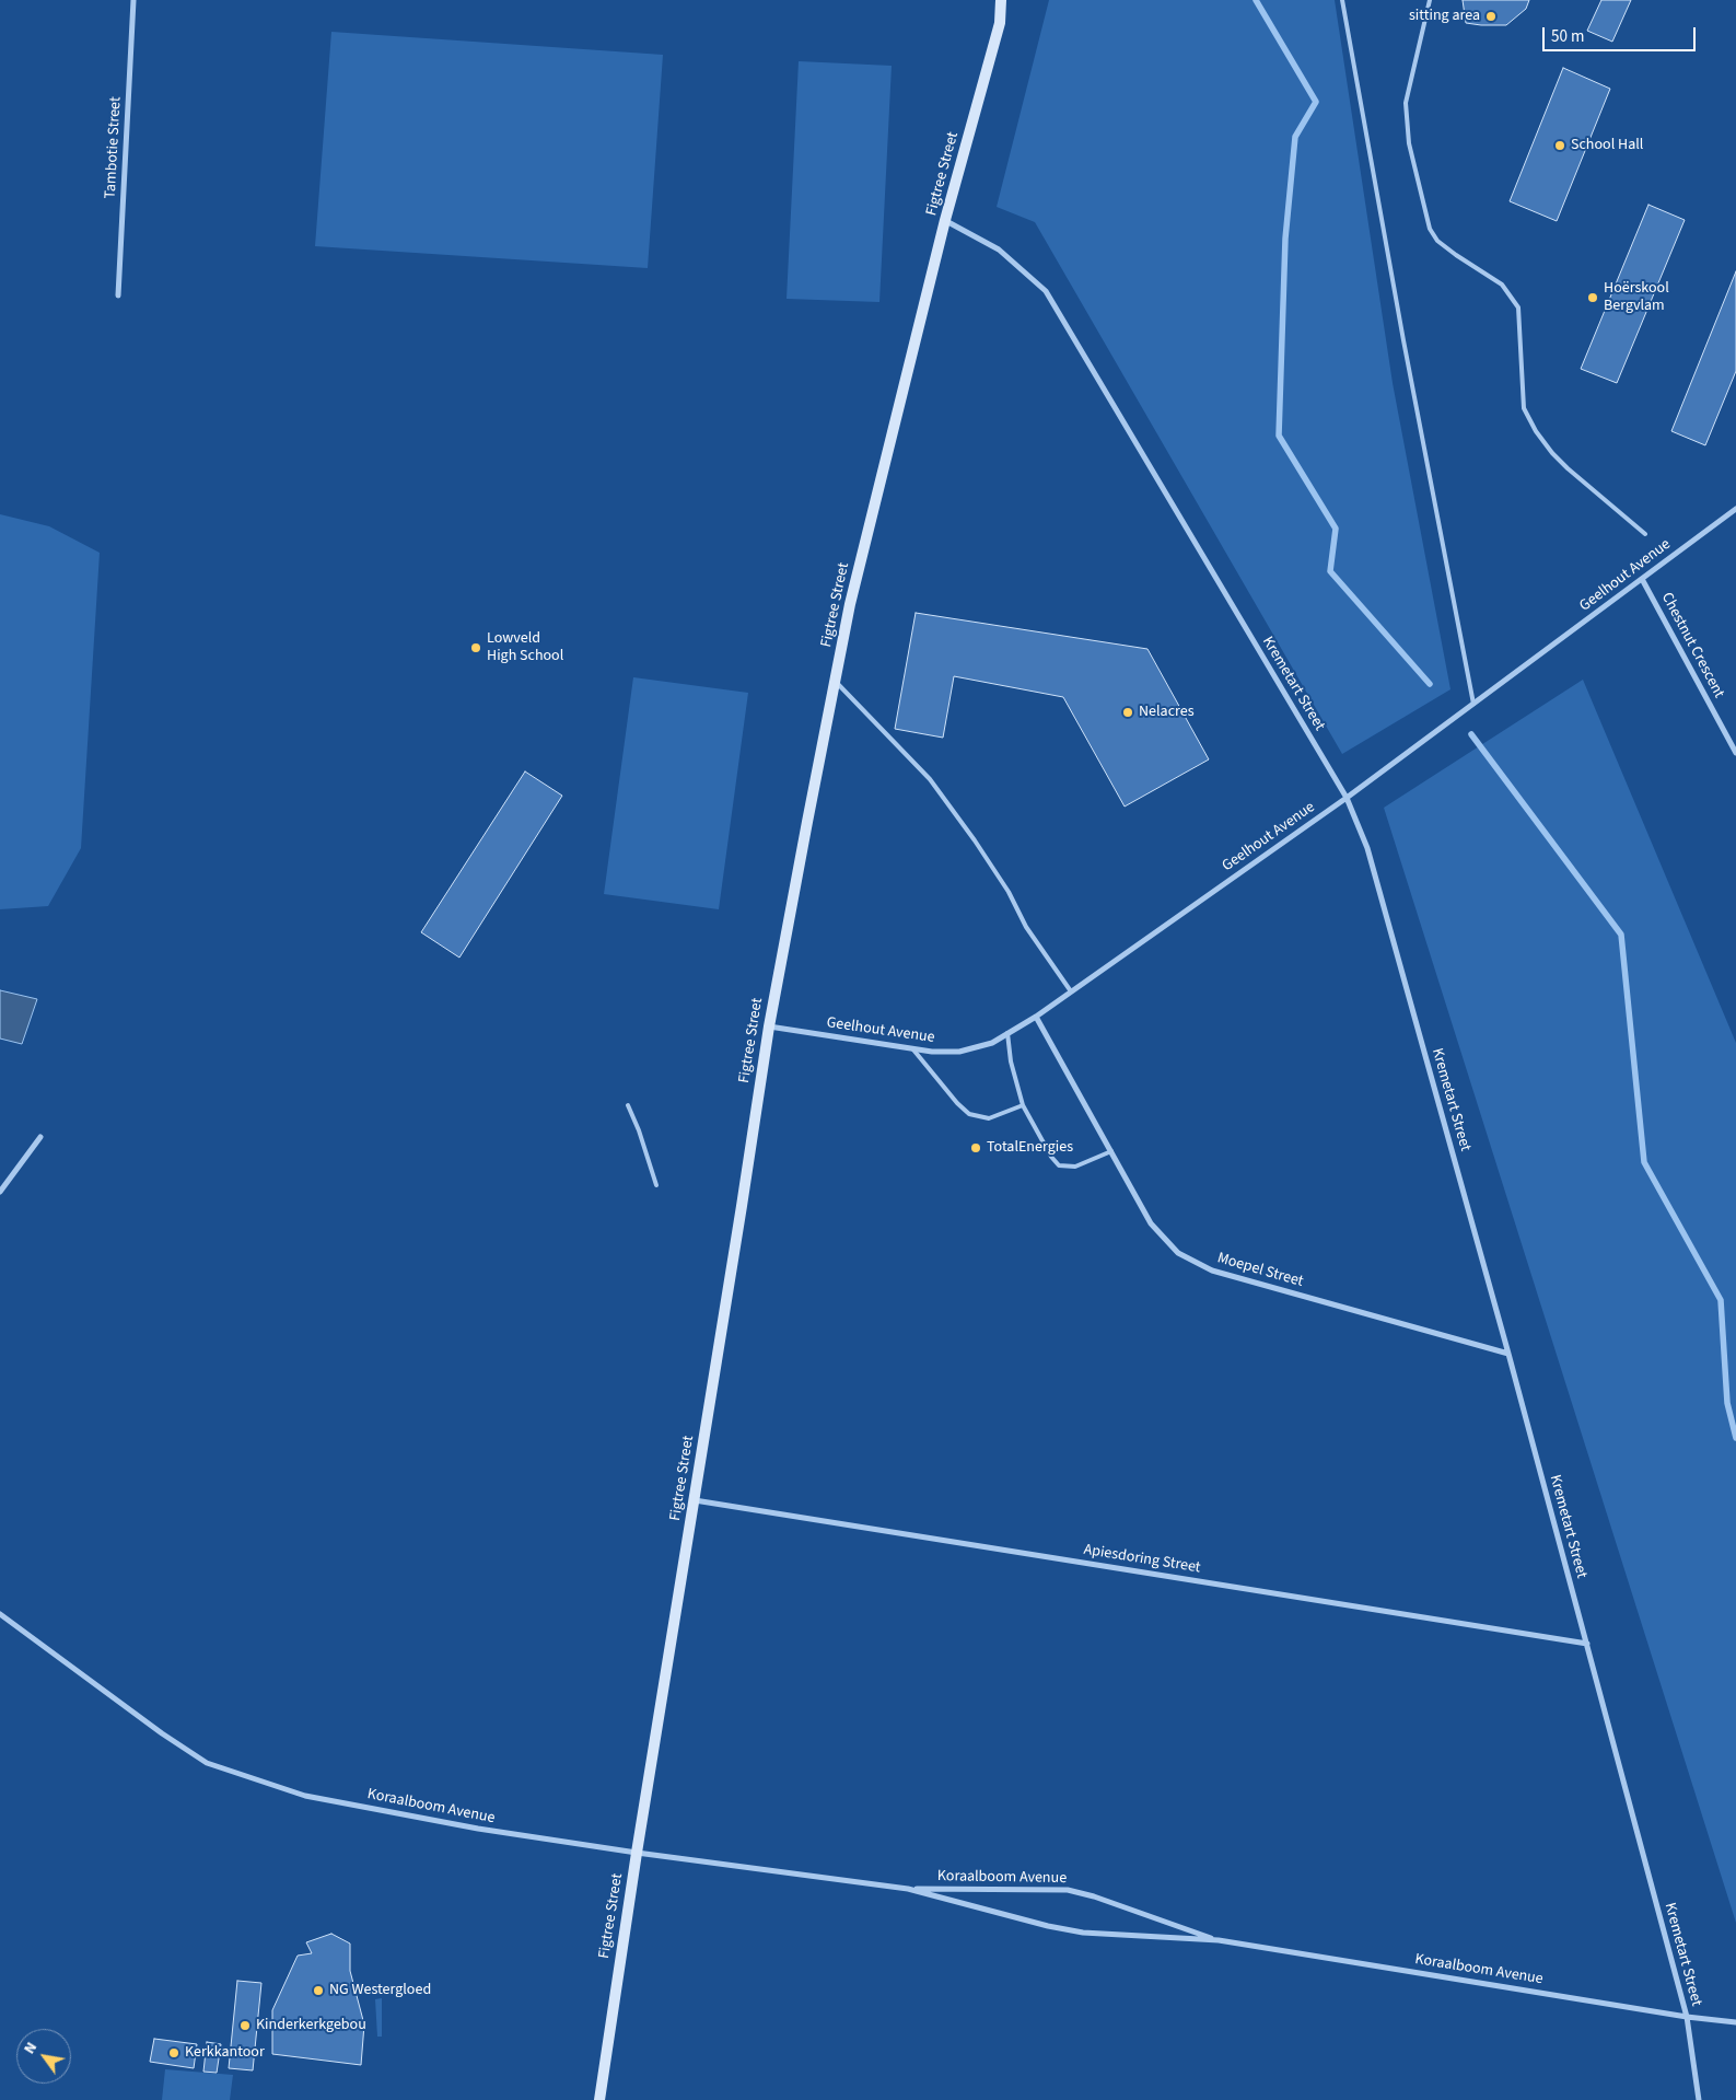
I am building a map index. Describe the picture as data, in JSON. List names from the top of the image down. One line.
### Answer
{"streets":{"street":["Tambotie Street","Figtree Street","Geelhout Avenue","Chestnut Crescent","Kremetart Street","Moepel Street","Apiesdoring Street","Koraalboom Avenue"]},"crossings":[["Figtree Street","Geelhout Avenue"],["Figtree Street","Kremetart Street"],["Figtree Street","Apiesdoring Street"],["Figtree Street","Koraalboom Avenue"],["Geelhout Avenue","Chestnut Crescent"],["Geelhout Avenue","Kremetart Street"],["Geelhout Avenue","Moepel Street"],["Kremetart Street","Moepel Street"],["Kremetart Street","Apiesdoring Street"],["Kremetart Street","Koraalboom Avenue"]],"places":["sitting area","School Hall","Hoërskool Bergvlam","Lowveld High School","Nelacres","TotalEnergies","NG Westergloed","Kinderkerkgebou","Kerkkantoor"],"scale_bar":"50 m","north":"top left"}
